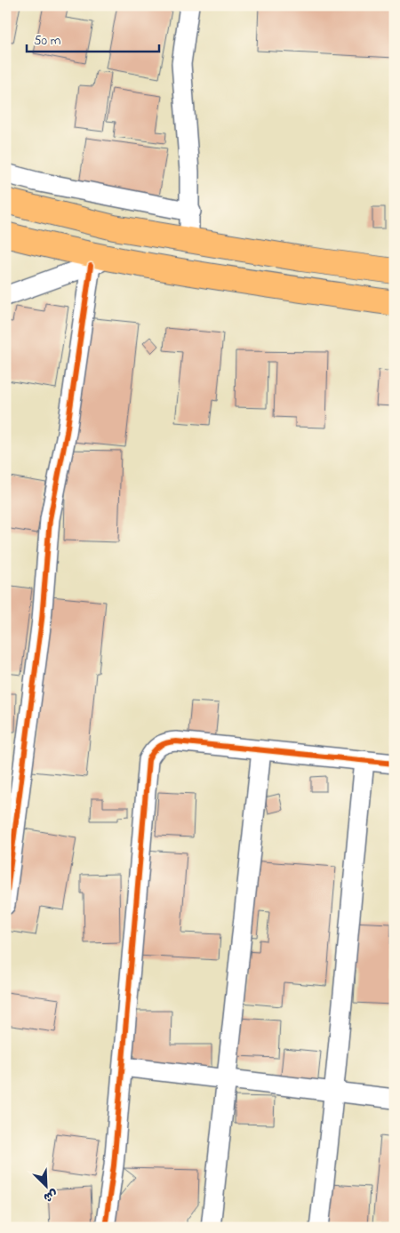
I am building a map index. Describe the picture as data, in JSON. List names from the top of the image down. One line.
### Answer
{"scale_bar":"50 m","north":"bottom right"}
